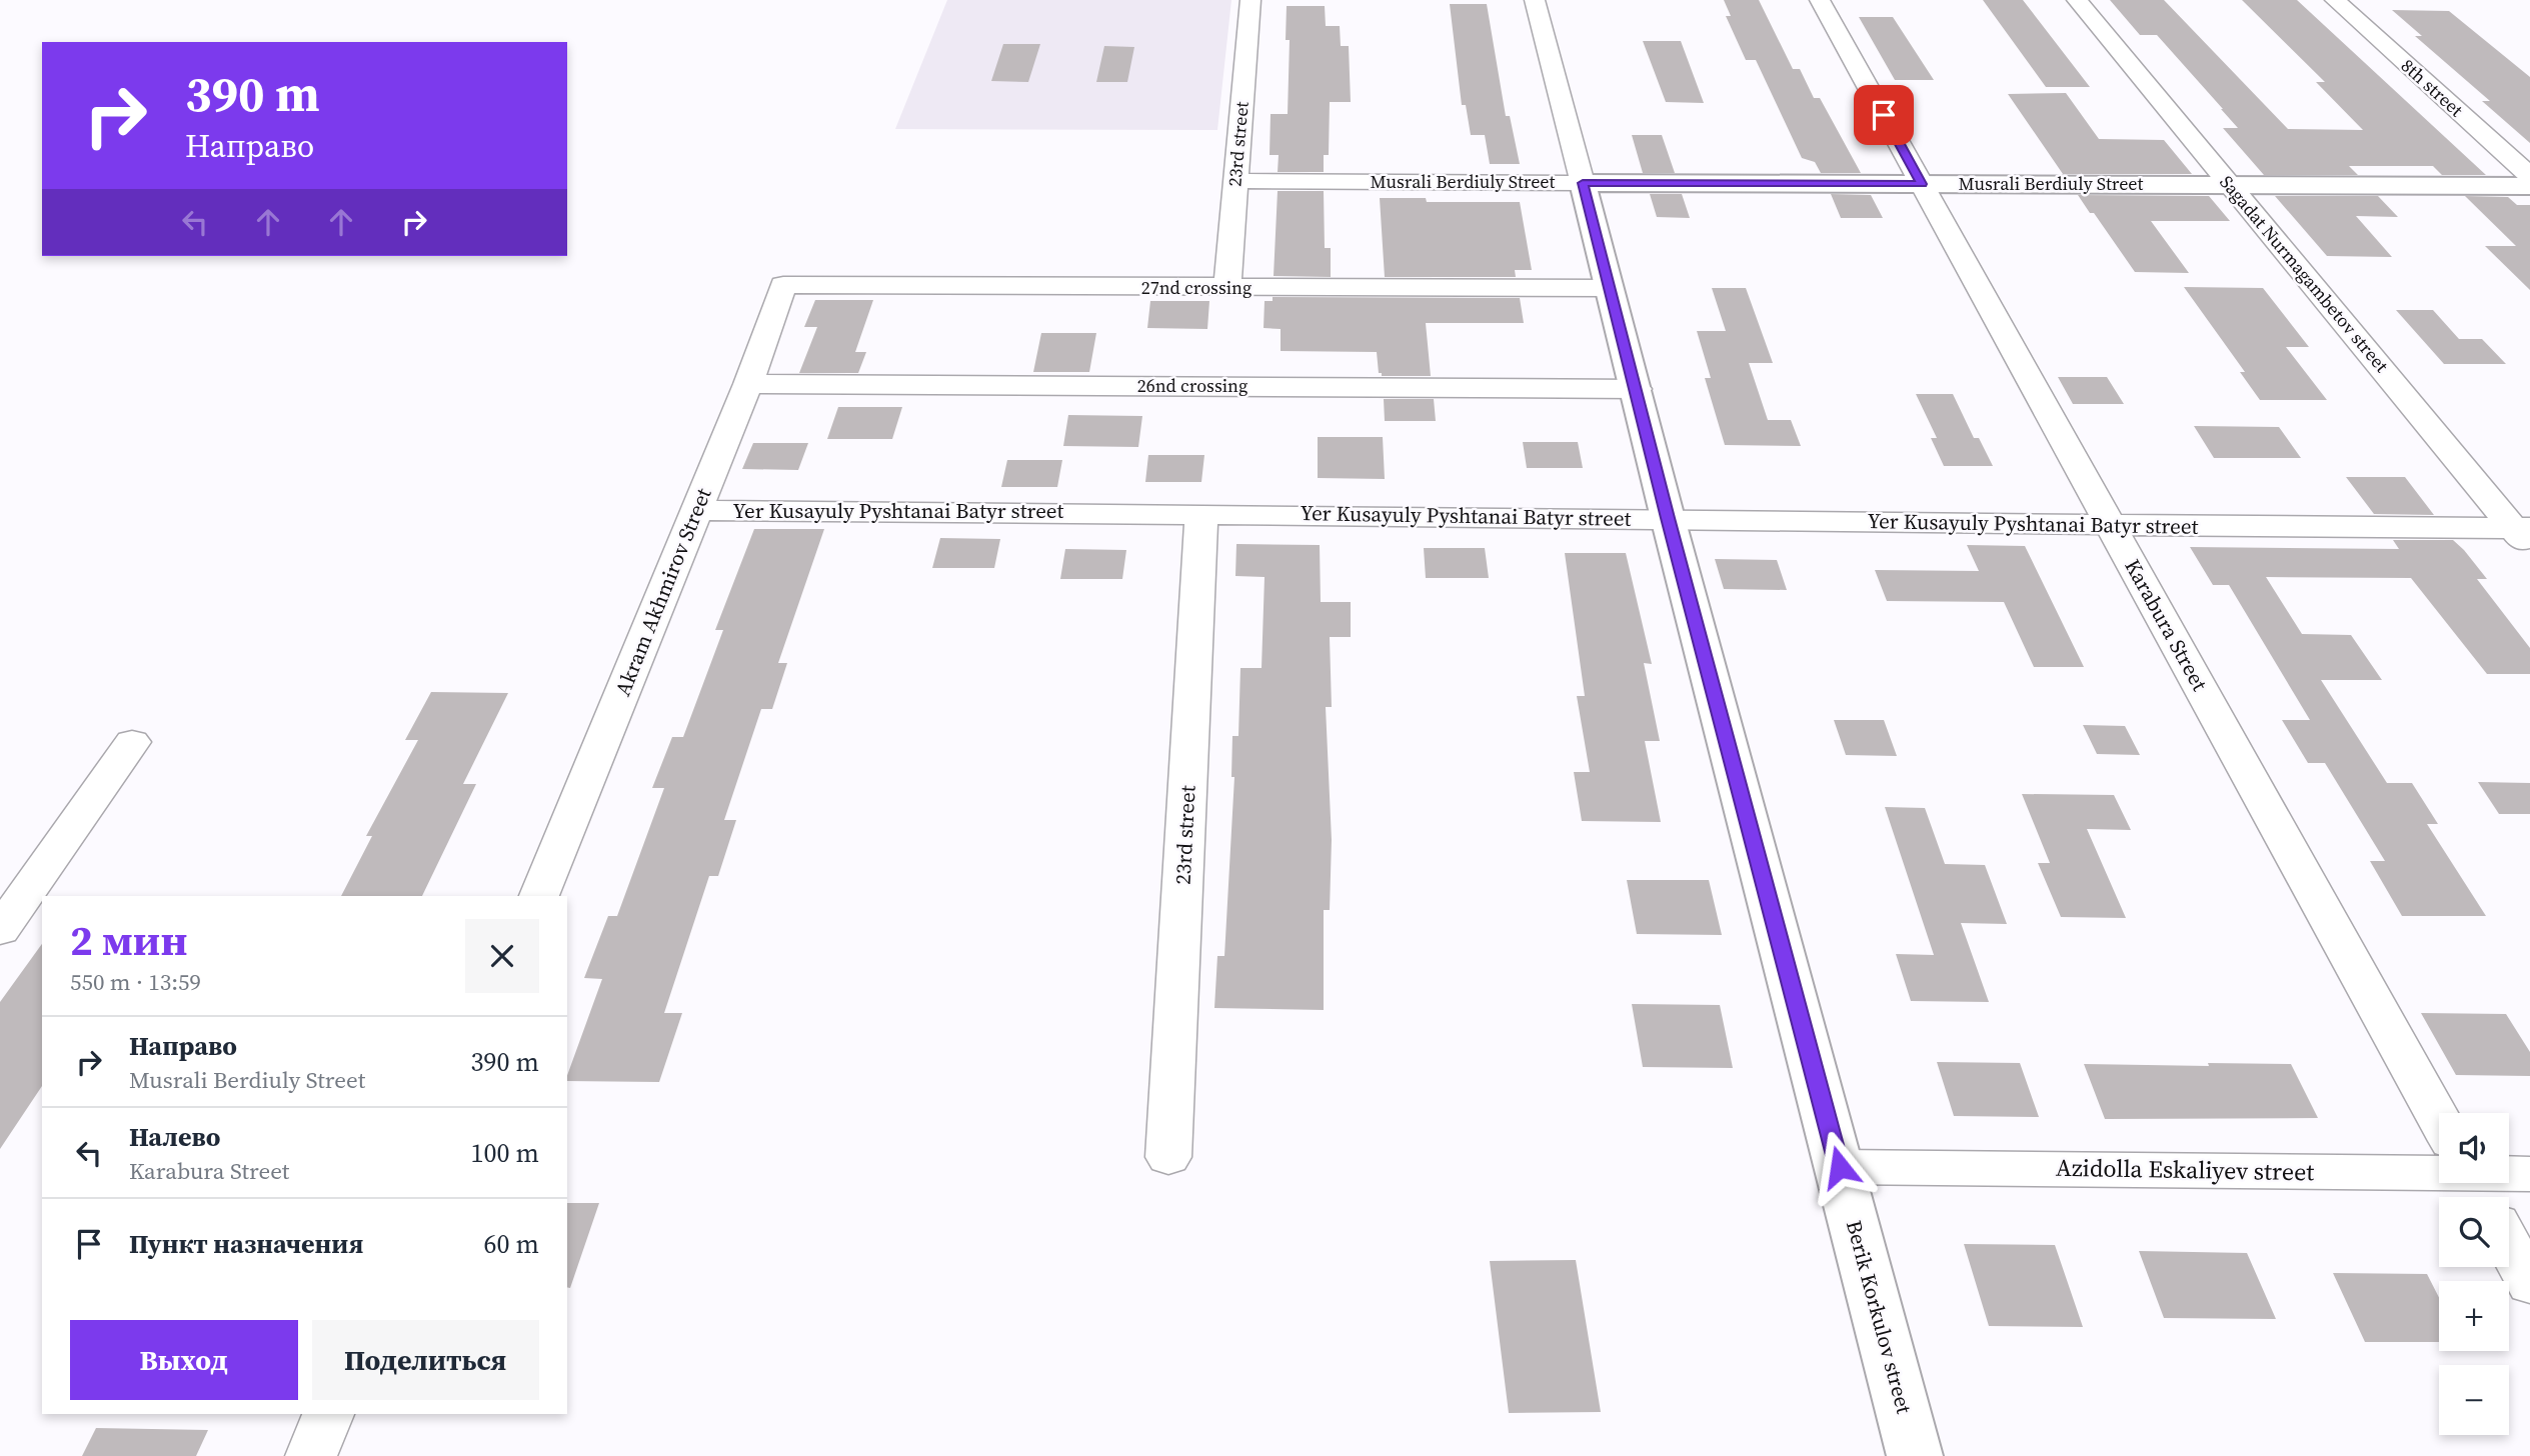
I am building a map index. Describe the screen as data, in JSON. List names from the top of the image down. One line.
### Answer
{"streets":{"street":["8th street","23rd street","Musrali Berdiuly Street","Sagadat Nurmagambetov street","27nd crossing","26nd crossing","Yer Kusayuly Pyshtanai Batyr street","Akram Akhmirov Street","Karabura Street","Azidolla Eskaliyev street","Berik Korkulov street"]},"crossings":[["23rd street","Musrali Berdiuly Street"],["23rd street","27nd crossing"],["23rd street","Yer Kusayuly Pyshtanai Batyr street"],["Musrali Berdiuly Street","Sagadat Nurmagambetov street"],["Musrali Berdiuly Street","Karabura Street"],["Musrali Berdiuly Street","Berik Korkulov street"],["Sagadat Nurmagambetov street","Yer Kusayuly Pyshtanai Batyr street"],["27nd crossing","Akram Akhmirov Street"],["27nd crossing","Berik Korkulov street"],["26nd crossing","Akram Akhmirov Street"],["26nd crossing","Berik Korkulov street"],["Yer Kusayuly Pyshtanai Batyr street","Akram Akhmirov Street"],["Yer Kusayuly Pyshtanai Batyr street","Karabura Street"],["Yer Kusayuly Pyshtanai Batyr street","Berik Korkulov street"],["Azidolla Eskaliyev street","Berik Korkulov street"]],"page":{"turn":["390 m","Направо"],"heading":["2 мин","550 m · 13:59"],"list":[{"name":"Направо","note":"Musrali Berdiuly Street","value":"390 m"},{"name":"Налево","note":"Karabura Street","value":"100 m"},{"name":"Пункт назначения","value":"60 m"}],"map_buttons":["+","−"],"buttons":["Выход","Поделиться"]}}
